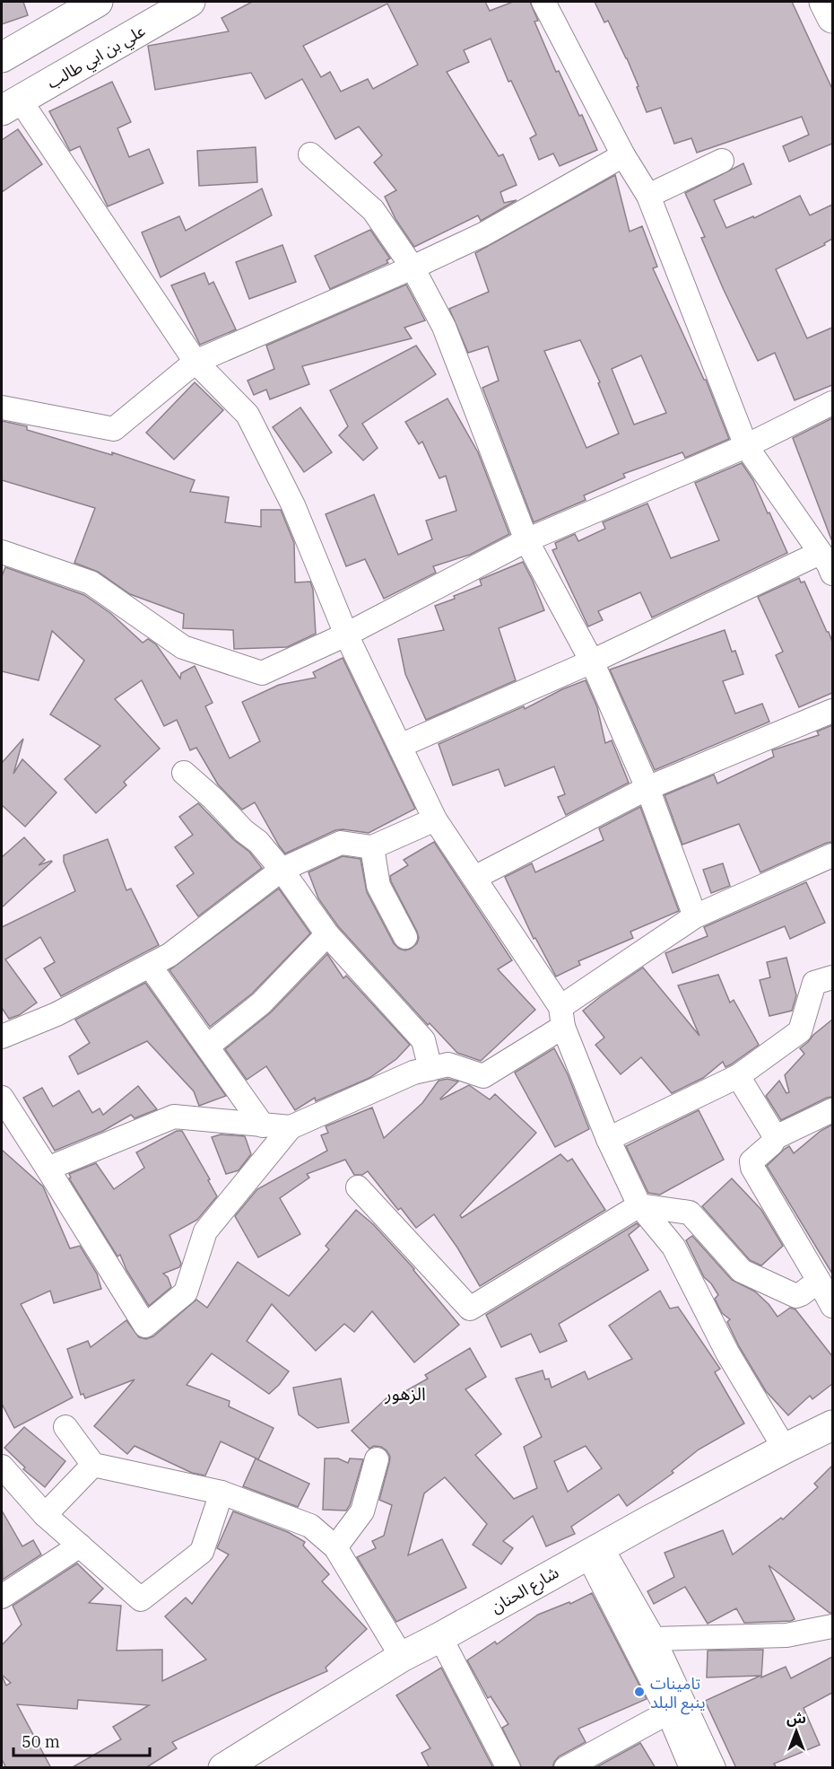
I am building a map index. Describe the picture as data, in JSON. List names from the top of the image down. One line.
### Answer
{"streets":{"main road":["علي بن ابي طالب","شارع الحنان"]},"districts":["الزهور"],"places":["تامينات ينبع البلد"],"scale_bar":"50 m","north":"top"}
